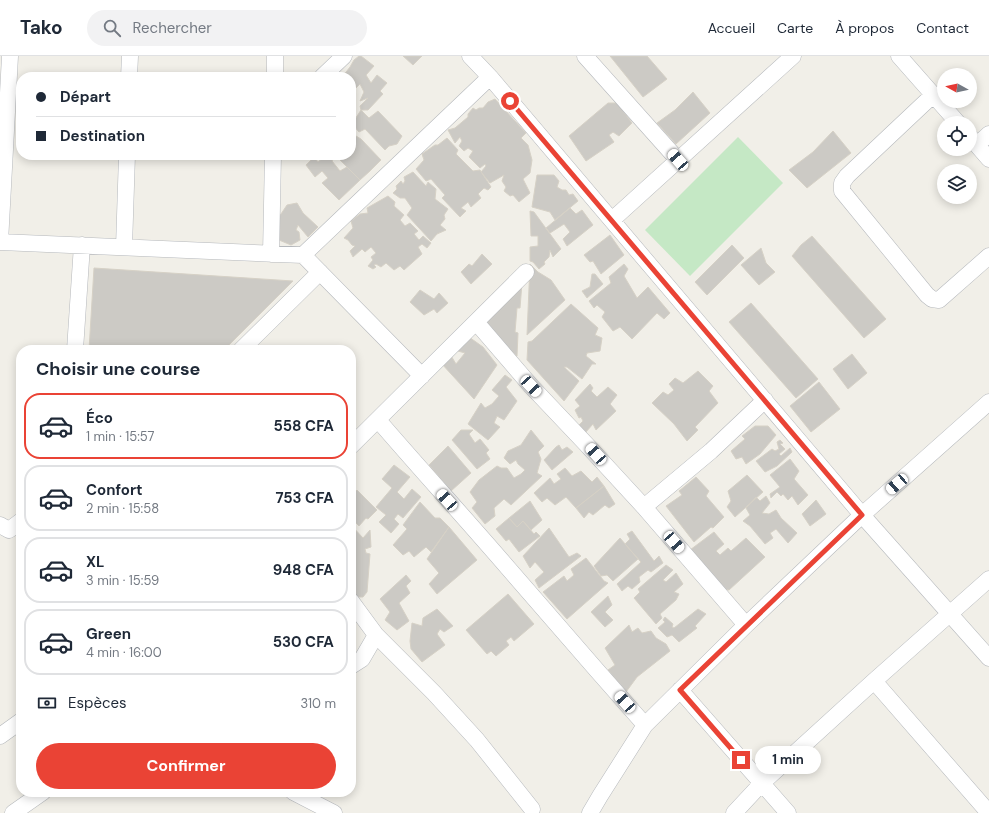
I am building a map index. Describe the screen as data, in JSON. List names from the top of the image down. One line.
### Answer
{"north":"left","page":{"header":"Tako","search":"Rechercher","nav":["Accueil","Carte","À propos","Contact"],"banner":["Départ","Destination"],"heading":"Choisir une course","list":[{"name":"Éco","note":"1 min · 15:57","value":"558 CFA"},{"name":"Confort","note":"2 min · 15:58","value":"753 CFA"},{"name":"XL","note":"3 min · 15:59","value":"948 CFA"},{"name":"Green","note":"4 min · 16:00","value":"530 CFA"}],"pay":["Espèces","310 m"],"buttons":"Confirmer","bubble":"1 min"}}
